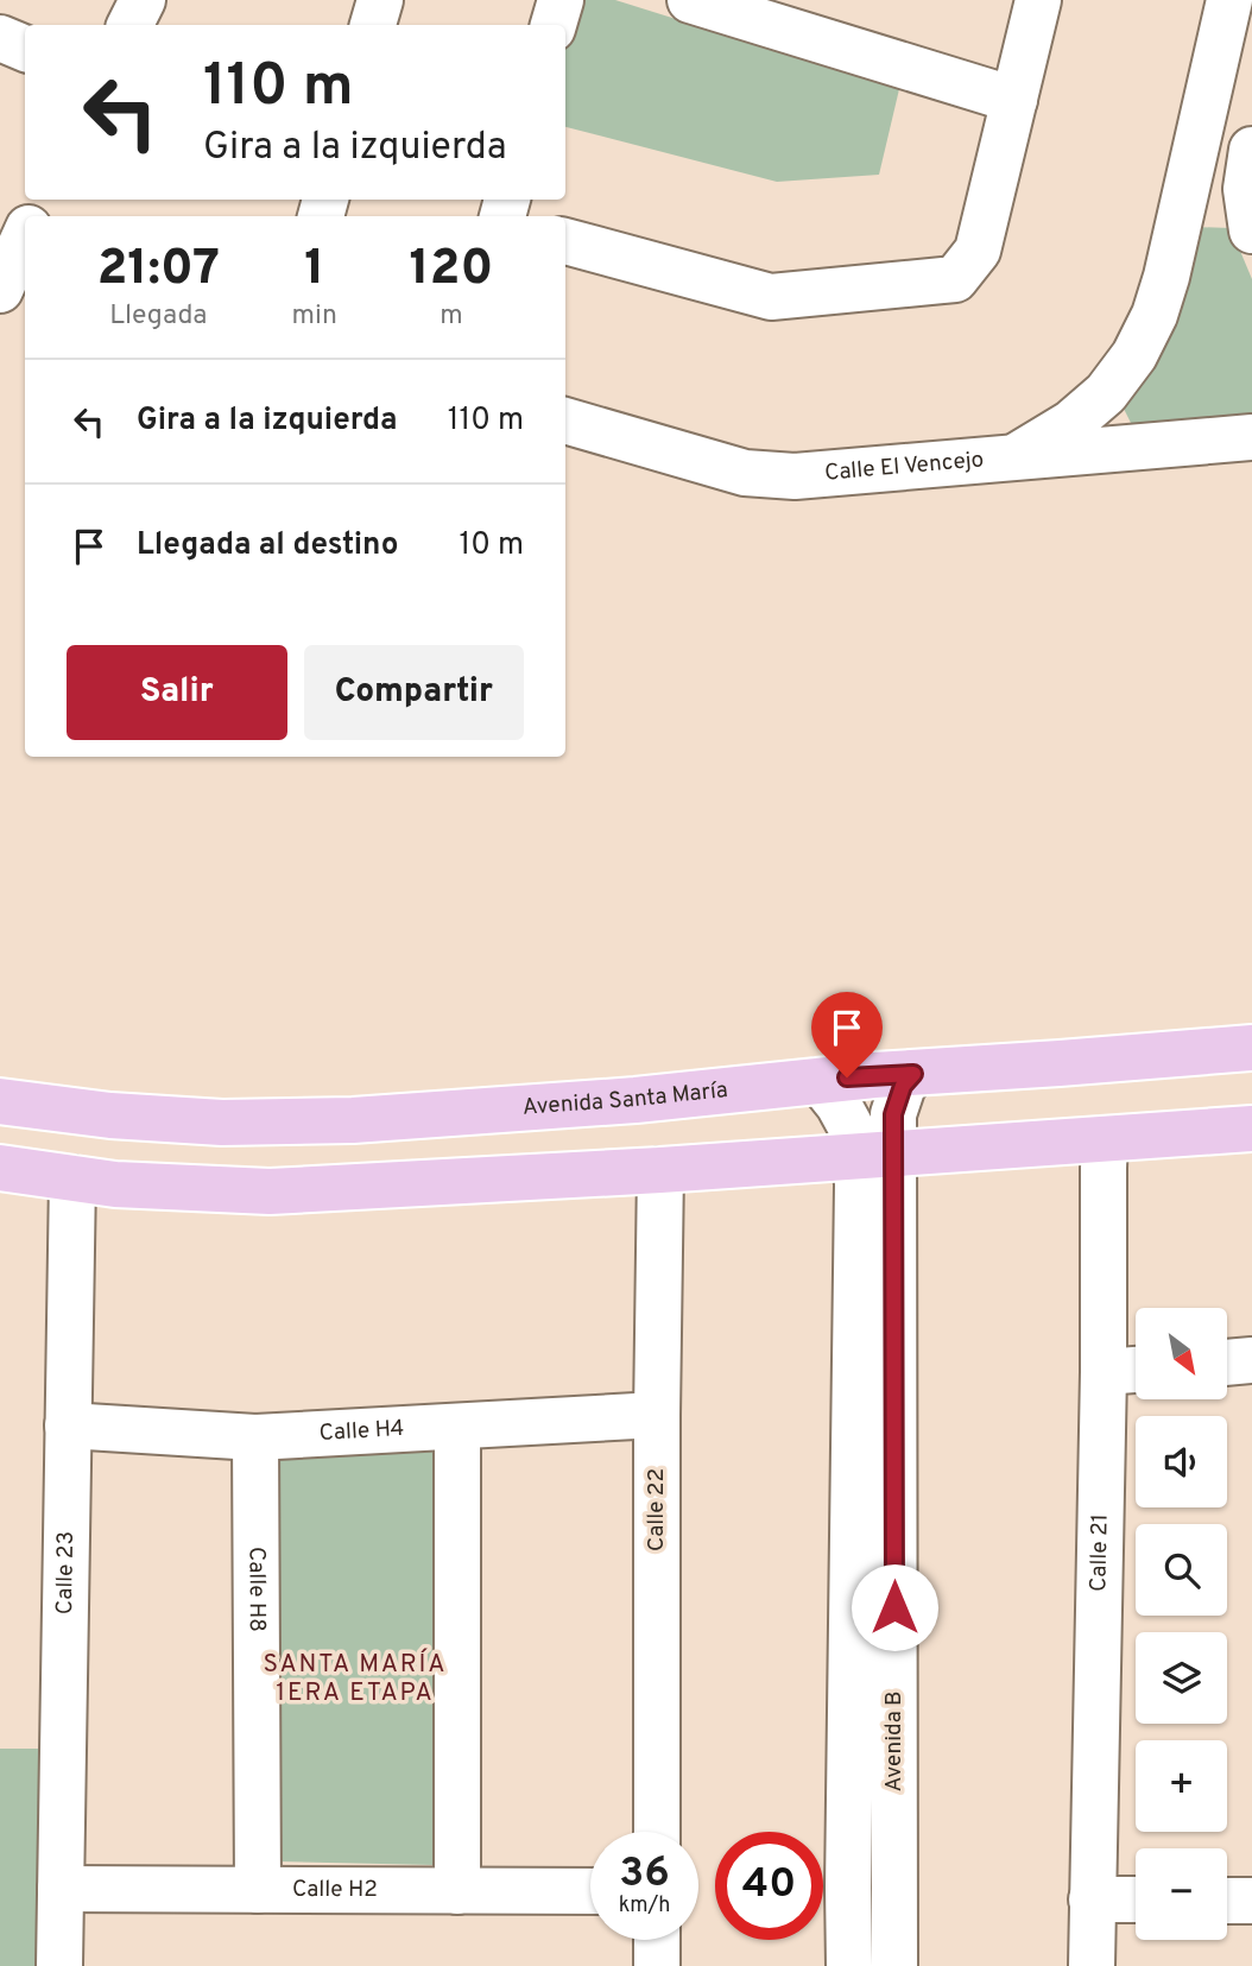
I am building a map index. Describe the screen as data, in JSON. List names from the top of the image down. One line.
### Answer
{"streets":{"main road":["Avenida Santa María"],"street":["Calle El Vencejo","Calle H4","Calle 22","Calle 21","Calle 23","Calle H8","Avenida B","Calle H2"]},"crossings":[["Avenida Santa María","Avenida B"],["Calle H4","Calle 22"],["Calle H4","Calle 23"],["Calle H4","Calle H8"],["Calle 23","Calle H2"],["Calle H8","Calle H2"]],"districts":["SANTA MARÍA 1ERA ETAPA"],"north":"bottom right","page":{"turn":["110 m","Gira a la izquierda"],"eta":["21:07","Llegada","1","min","120","m"],"list":[{"name":"Gira a la izquierda","value":"110 m"},{"name":"Llegada al destino","value":"10 m"}],"buttons":["Salir","Compartir"],"map_buttons":["+","−"],"speed":"36 km/h","limit":"40"}}
